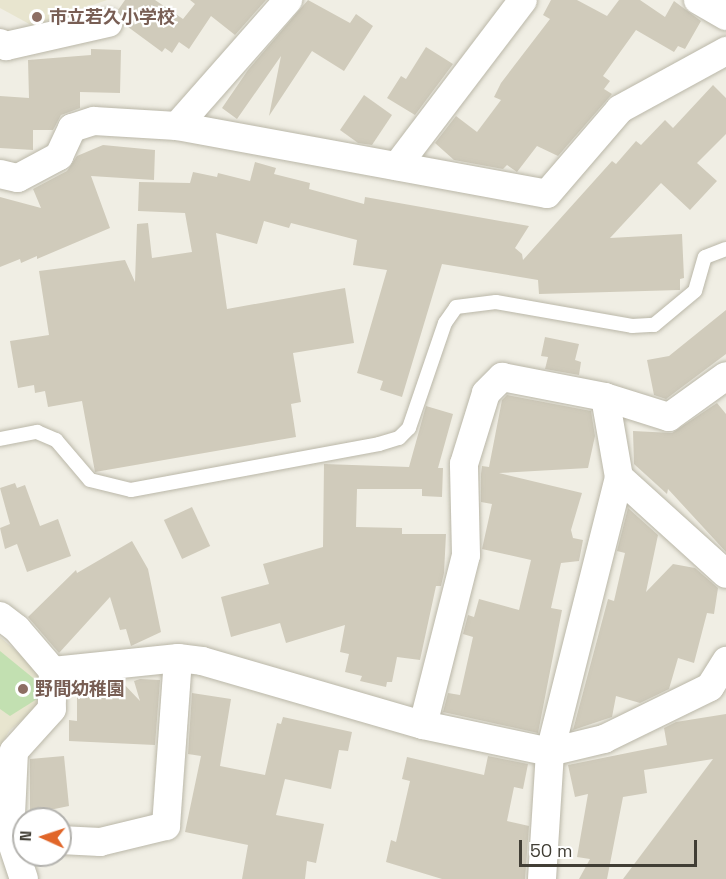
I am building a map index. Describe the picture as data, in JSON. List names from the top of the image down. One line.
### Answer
{"places":["市立若久小学校","野間幼稚園"],"scale_bar":"50 m","north":"left"}
